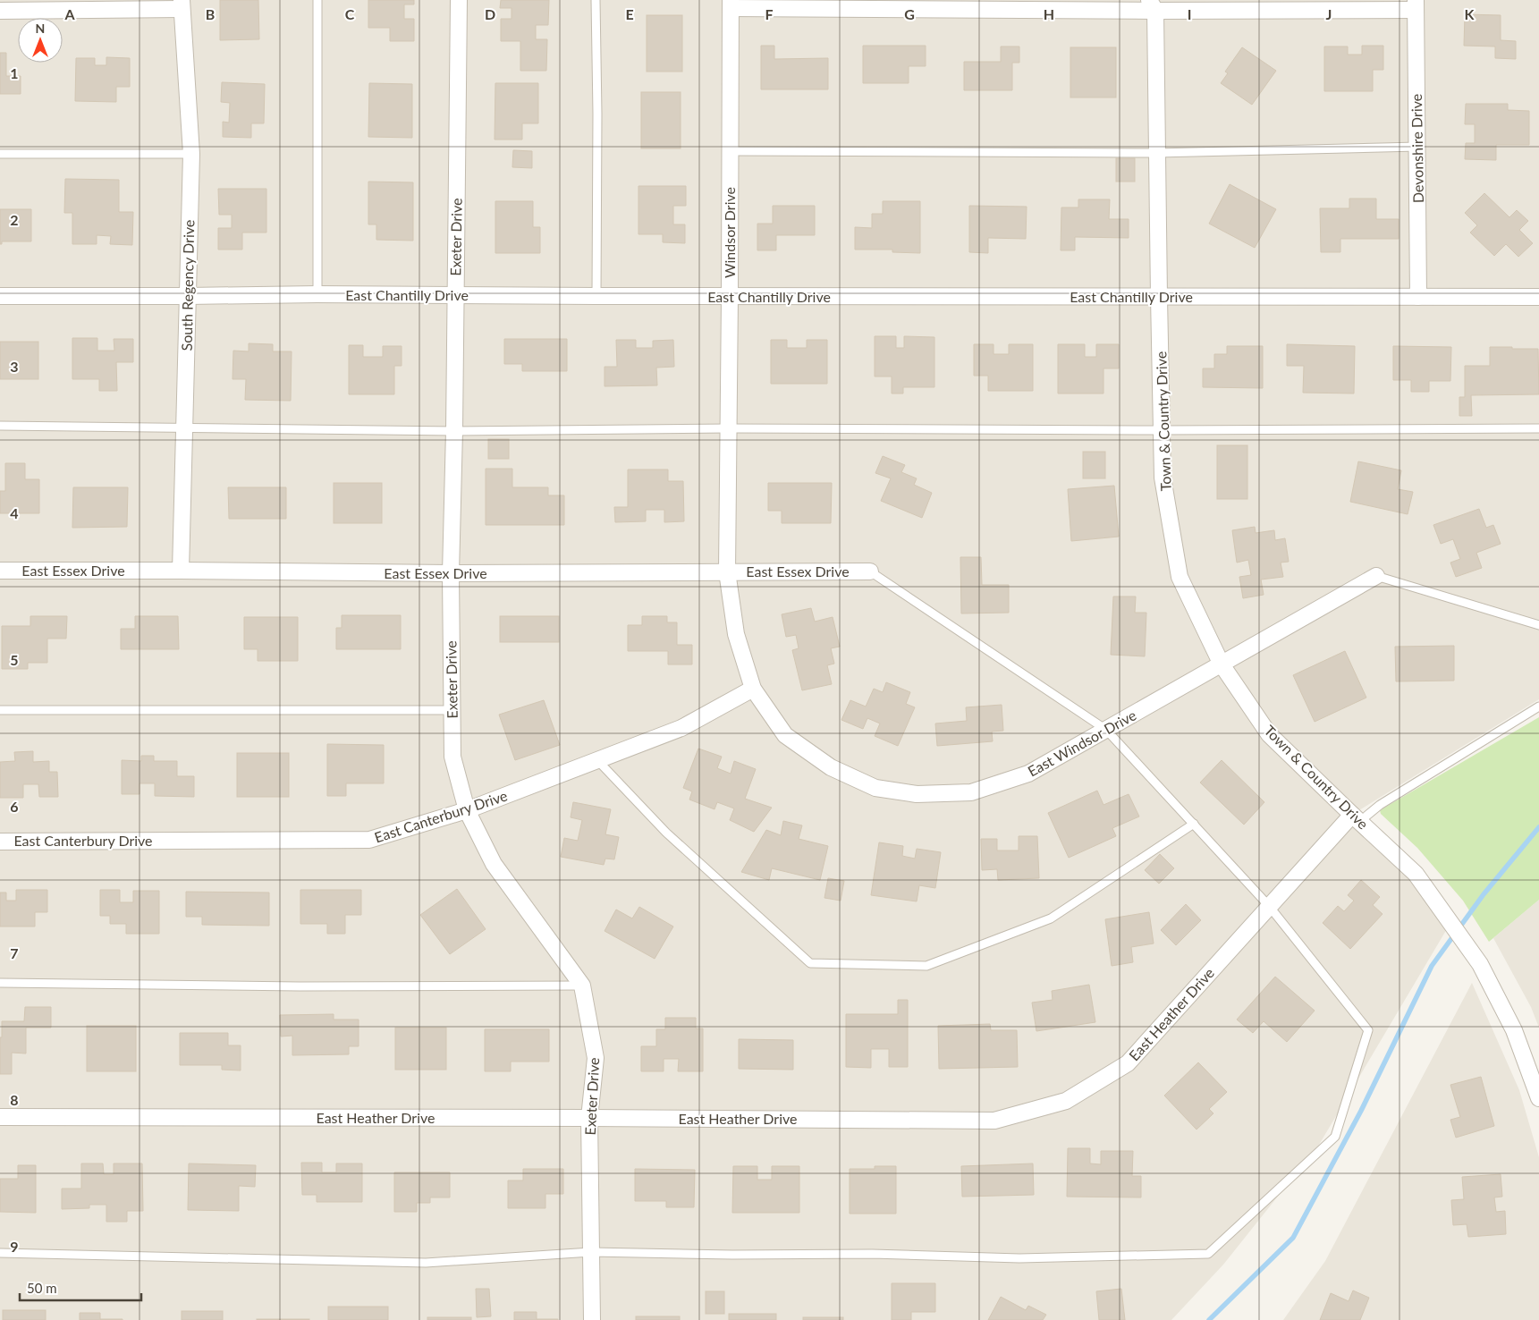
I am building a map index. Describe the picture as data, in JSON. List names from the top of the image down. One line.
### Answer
{"streets":{"street":["Devonshire Drive","Windsor Drive","Exeter Drive","South Regency Drive","East Chantilly Drive","Town & Country Drive","East Essex Drive","East Windsor Drive","East Canterbury Drive","East Heather Drive"]},"crossings":[["Devonshire Drive","East Chantilly Drive"],["Windsor Drive","East Chantilly Drive"],["Windsor Drive","East Essex Drive"],["Windsor Drive","East Windsor Drive"],["Exeter Drive","East Chantilly Drive"],["Exeter Drive","East Essex Drive"],["Exeter Drive","East Canterbury Drive"],["Exeter Drive","East Heather Drive"],["South Regency Drive","East Chantilly Drive"],["South Regency Drive","East Essex Drive"],["East Chantilly Drive","Town & Country Drive"],["Town & Country Drive","East Windsor Drive"],["Town & Country Drive","East Heather Drive"],["East Essex Drive","East Windsor Drive"],["East Windsor Drive","East Canterbury Drive"]],"scale_bar":"50 m","north":"top","grid":{"columns":["A","B","C","D","E","F","G","H","I","J","K"],"rows":["1","2","3","4","5","6","7","8","9"]}}
